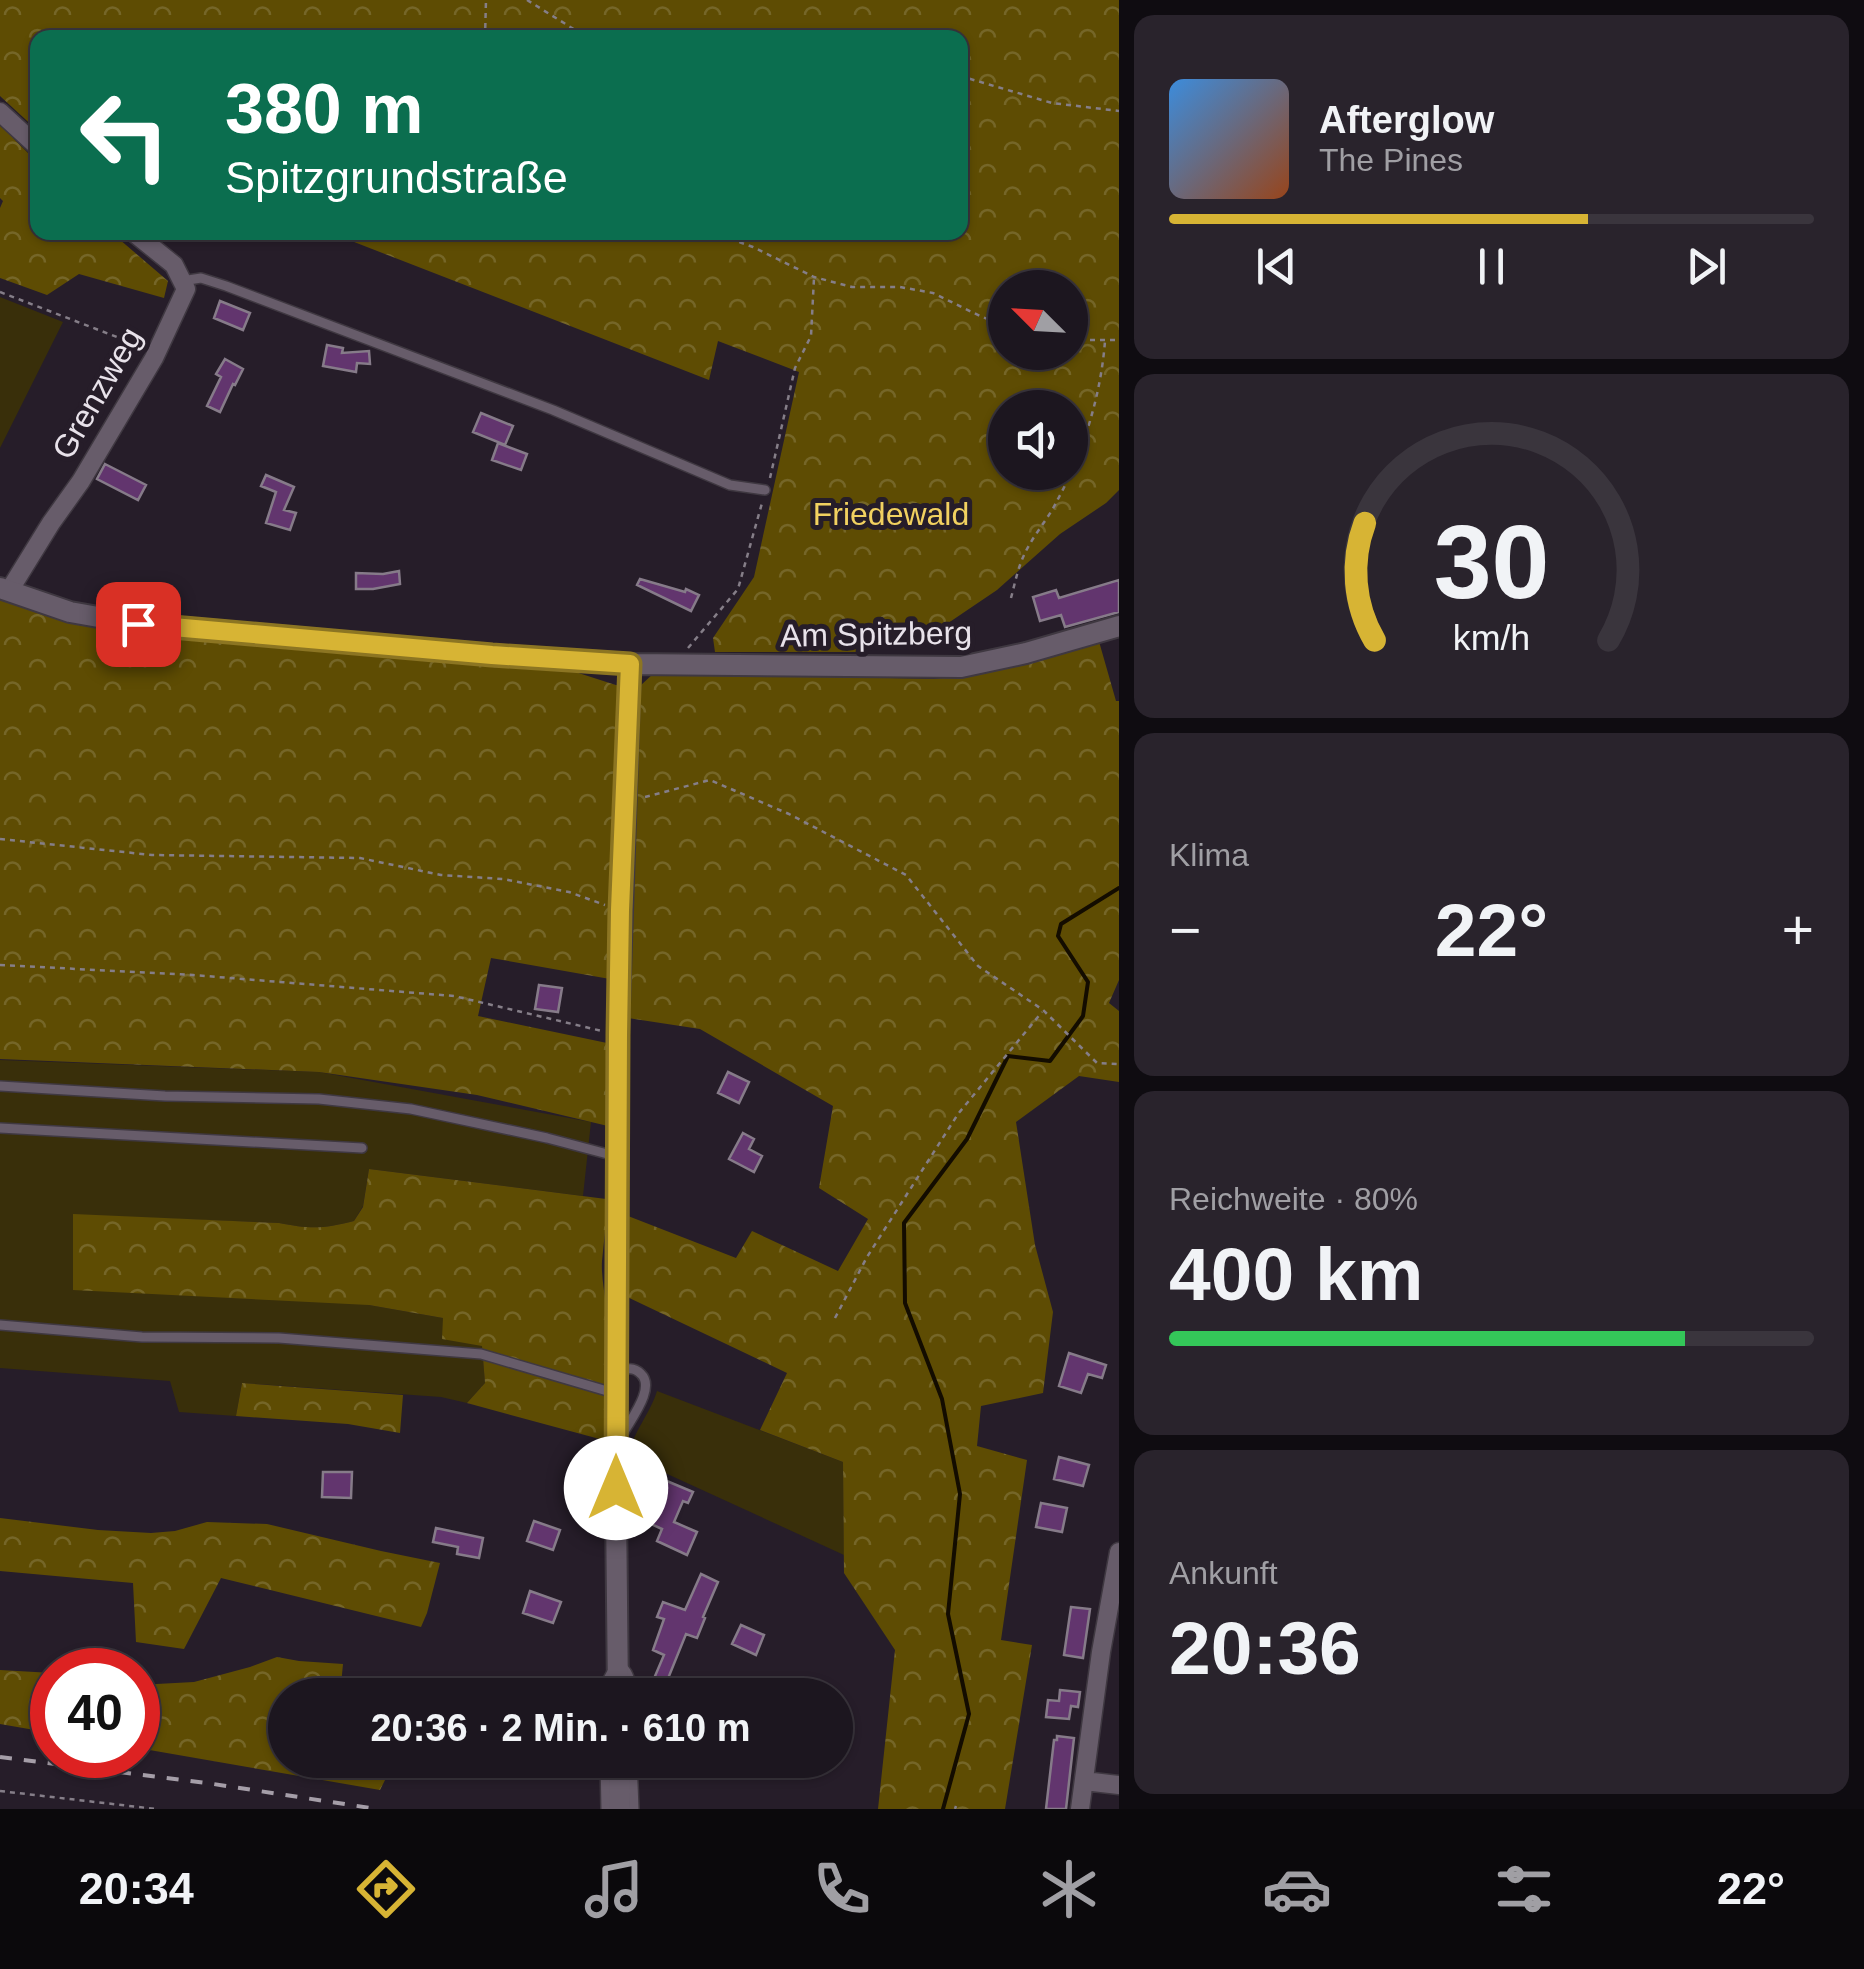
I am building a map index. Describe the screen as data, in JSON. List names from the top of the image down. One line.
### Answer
{"streets":{"street":["Grenzweg","Am Spitzberg"]},"crossings":[["Grenzweg","Am Spitzberg"]],"parks":["Friedewald"],"north":"top left","page":{"turn":["380 m","Spitzgrundstraße"],"song":["Afterglow","The Pines"],"tile":["Klima",["Reichweite · 80%","400 km"],["Ankunft","20:36"]],"heat":["−","22°","+"],"limit":"40","trip":"20:36 · 2 Min. · 610 m","tabs":["20:34","22°"],"gauge":["30","km/h"]}}
